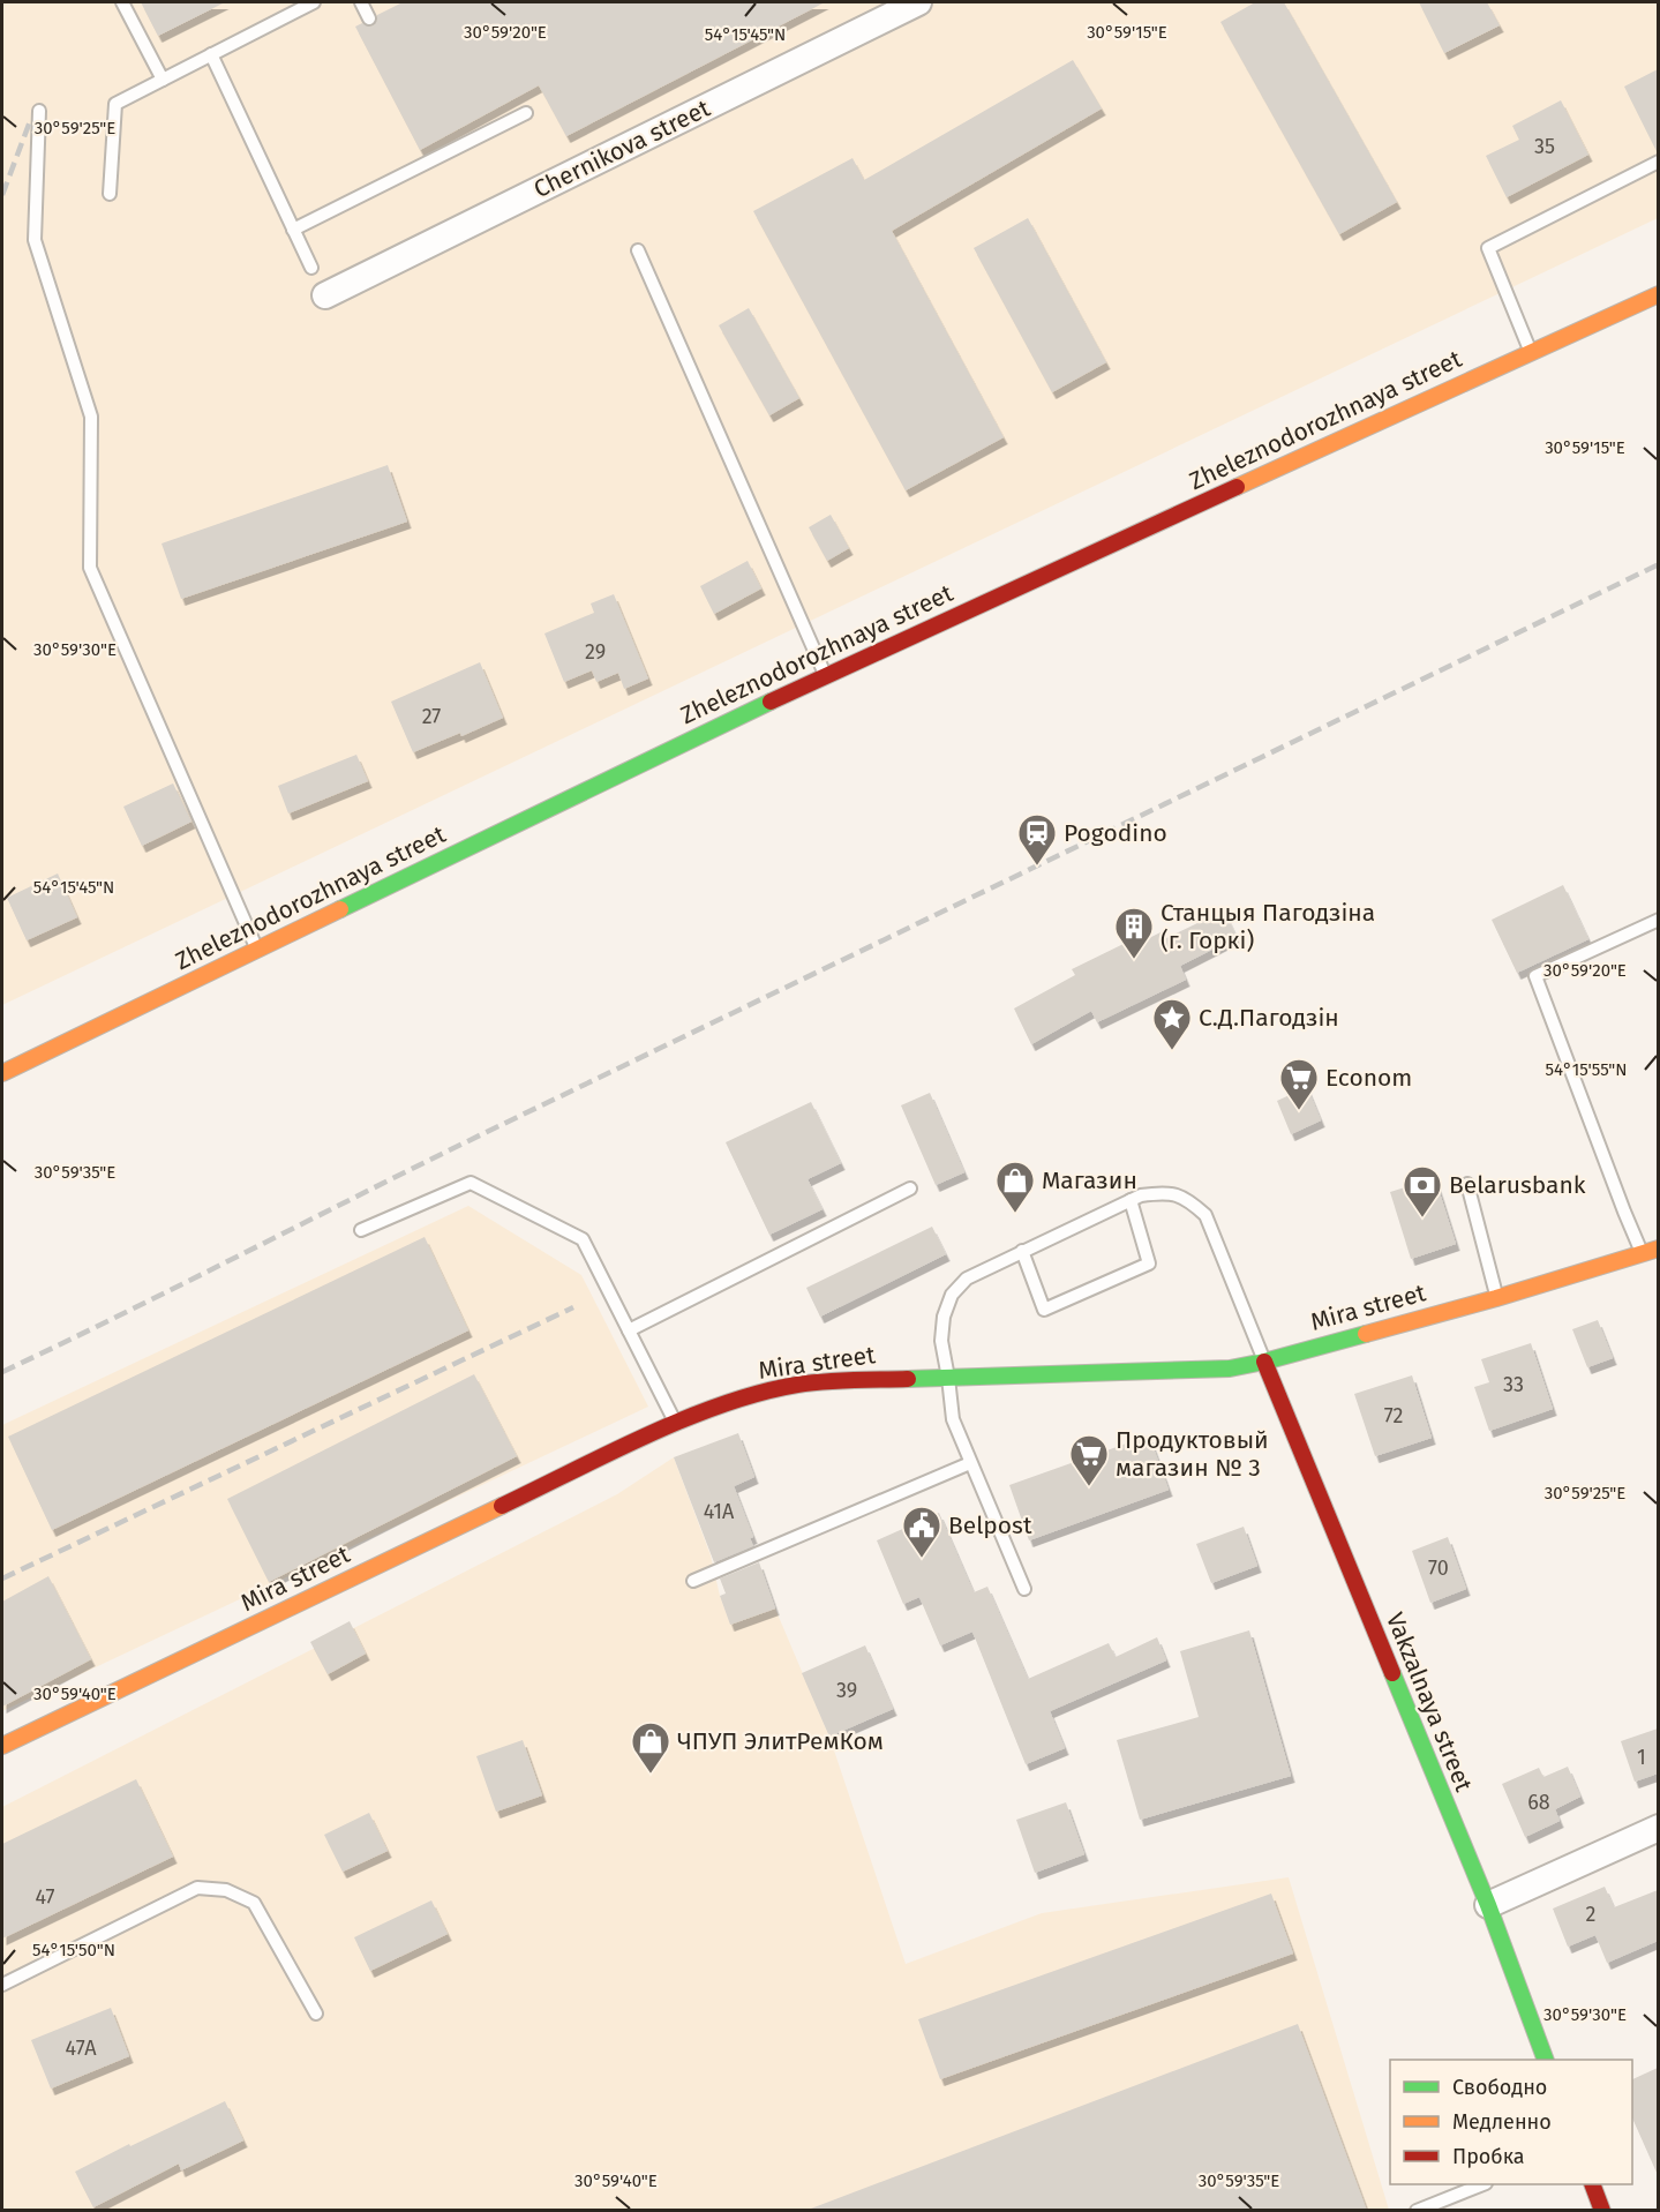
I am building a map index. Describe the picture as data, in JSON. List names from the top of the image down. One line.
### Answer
{"streets":{"street":["Chernikova street","Zheleznodorozhnaya street","Mira street","Vakzalnaya street"]},"crossings":[["Mira street","Vakzalnaya street"]],"places":{"station":["Pogodino"],"building":["Станцыя Пагодзіна (г. Горкі)"],"place":["С.Д.Пагодзін"],"supermarket":["Econom","Продуктовый магазин № 3"],"shop":["Магазин","ЧПУП ЭлитРемКом"],"bank":["Belarusbank"],"public building":["Belpost"]},"house_numbers":["35","29","27","33","72","41А","70","39","1","68","47","2","47А"],"legend":["Свободно","Медленно","Пробка"],"coordinates":["30°59'20\"E","30°59'15\"E","54°15'45\"N","30°59'25\"E","30°59'30\"E","54°15'55\"N","30°59'35\"E","30°59'40\"E","54°15'50\"N"]}
